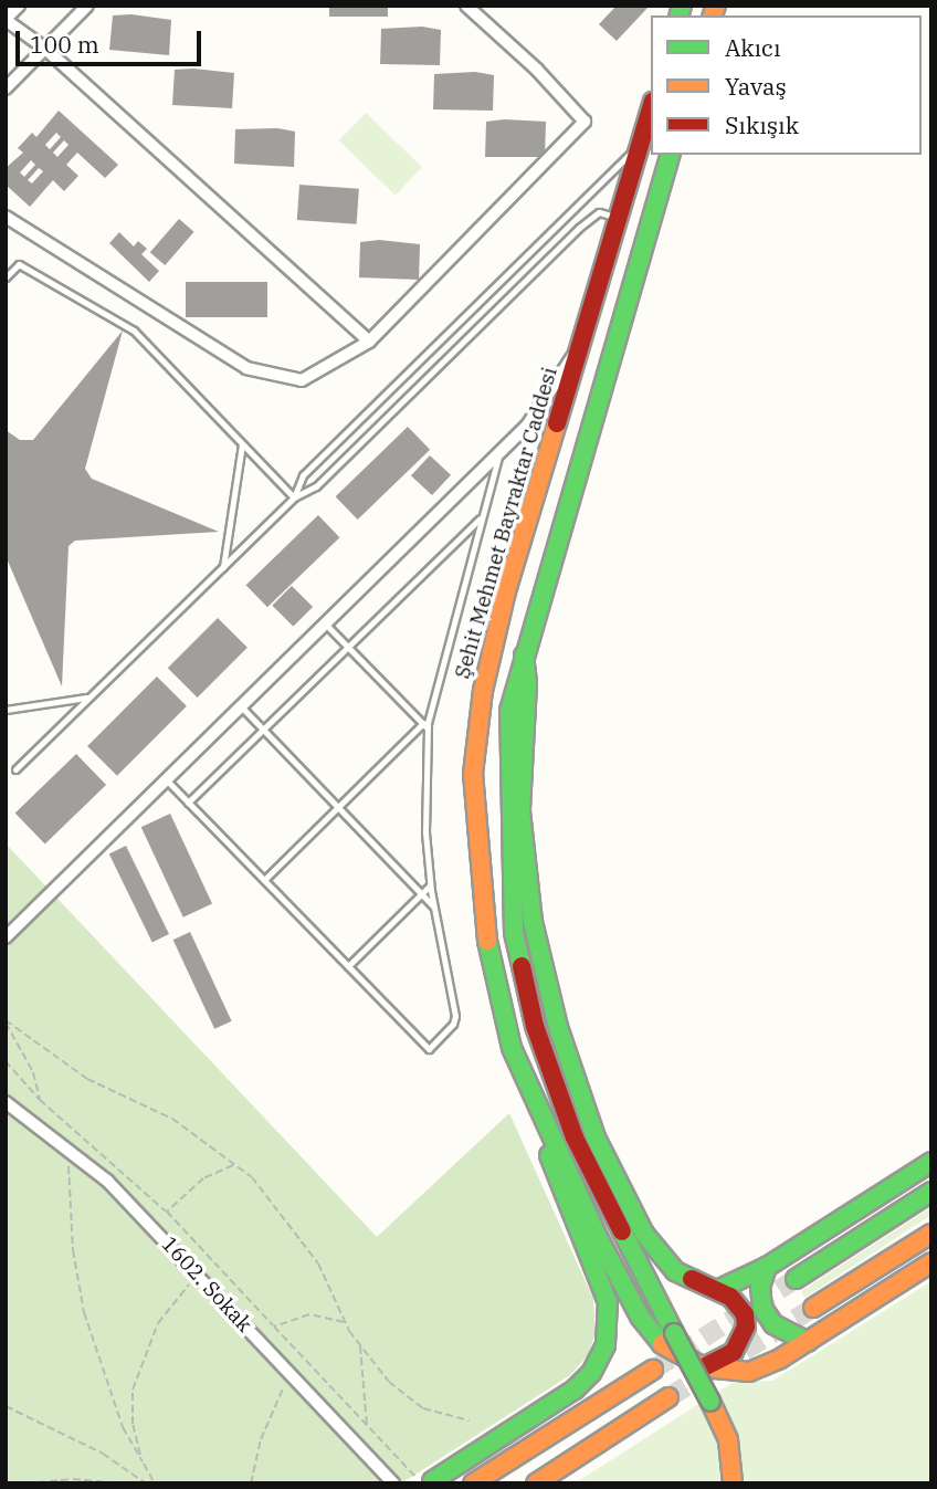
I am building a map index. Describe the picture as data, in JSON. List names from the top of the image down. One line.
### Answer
{"streets":{"main road":["Şehit Mehmet Bayraktar Caddesi"],"street":["1602. Sokak"]},"legend":["Akıcı","Yavaş","Sıkışık"],"scale_bar":"100 m"}
